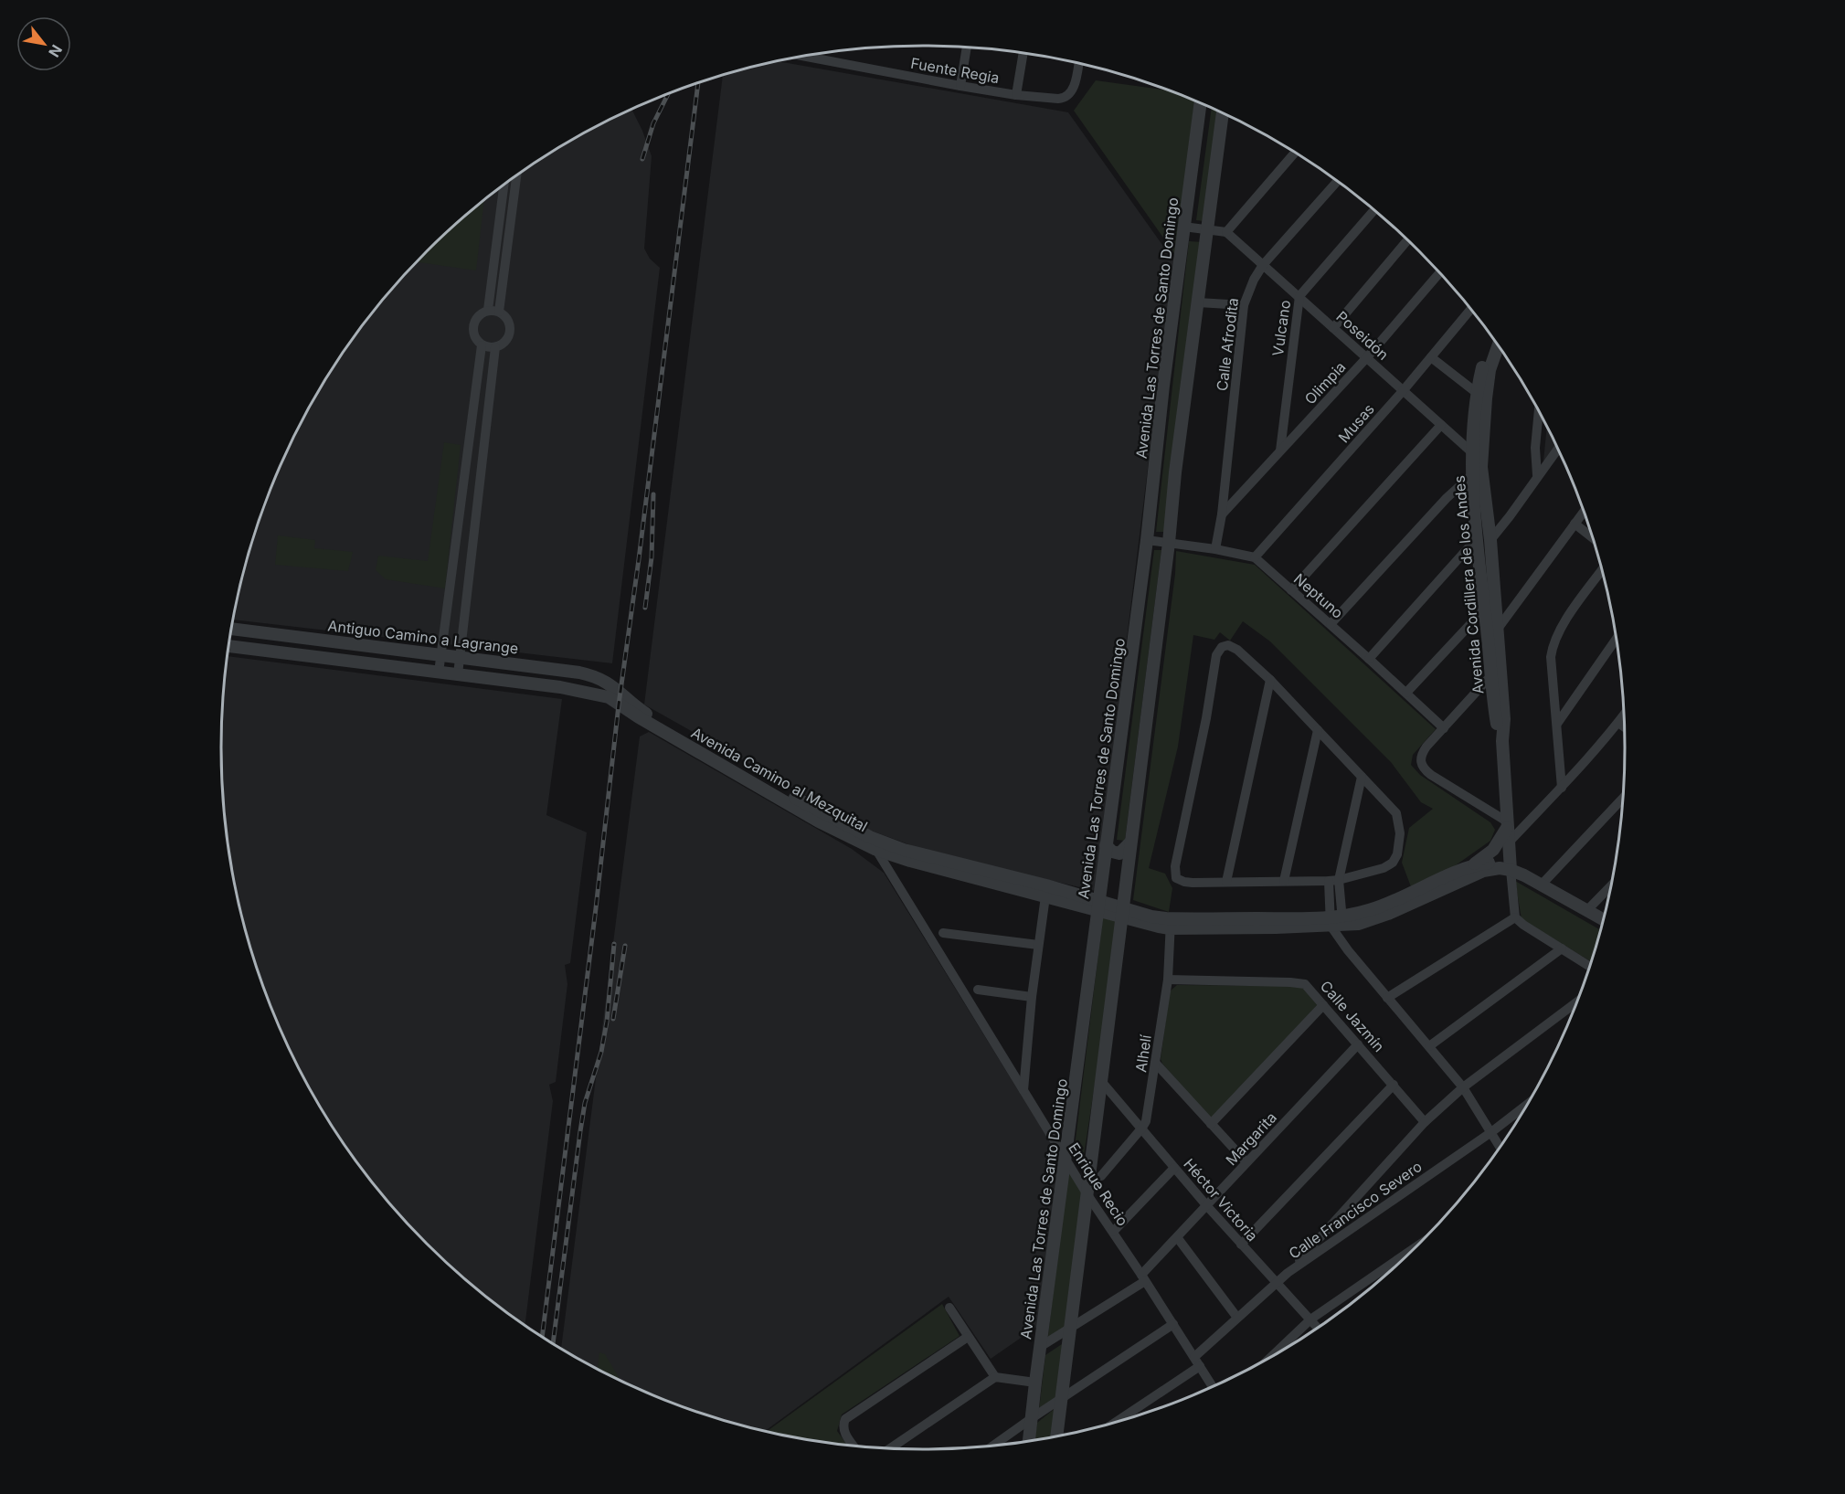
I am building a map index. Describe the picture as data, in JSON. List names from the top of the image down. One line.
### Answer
{"streets":{"street":["Fuente Regia","Avenida Las Torres de Santo Domingo","Vulcano","Poseidón","Calle Afrodita","Olimpia","Musas","Avenida Cordillera de los Andes","Neptuno","Antiguo Camino a Lagrange","Avenida Camino al Mezquital","Calle Jazmín","Alhelí","Margarita","Enrique Recio","Héctor Victoria","Calle Francisco Severo"]},"crossings":[["Avenida Las Torres de Santo Domingo","Avenida Camino al Mezquital"],["Avenida Las Torres de Santo Domingo","Margarita"],["Avenida Las Torres de Santo Domingo","Enrique Recio"],["Vulcano","Poseidón"],["Vulcano","Olimpia"],["Poseidón","Calle Afrodita"],["Poseidón","Olimpia"],["Poseidón","Musas"],["Poseidón","Avenida Cordillera de los Andes"],["Calle Afrodita","Olimpia"],["Musas","Neptuno"],["Avenida Cordillera de los Andes","Avenida Camino al Mezquital"],["Antiguo Camino a Lagrange","Avenida Camino al Mezquital"],["Avenida Camino al Mezquital","Alhelí"],["Avenida Camino al Mezquital","Enrique Recio"],["Calle Jazmín","Alhelí"],["Calle Jazmín","Margarita"],["Alhelí","Héctor Victoria"],["Margarita","Enrique Recio"],["Margarita","Héctor Victoria"],["Enrique Recio","Calle Francisco Severo"],["Héctor Victoria","Calle Francisco Severo"]],"north":"bottom right"}
